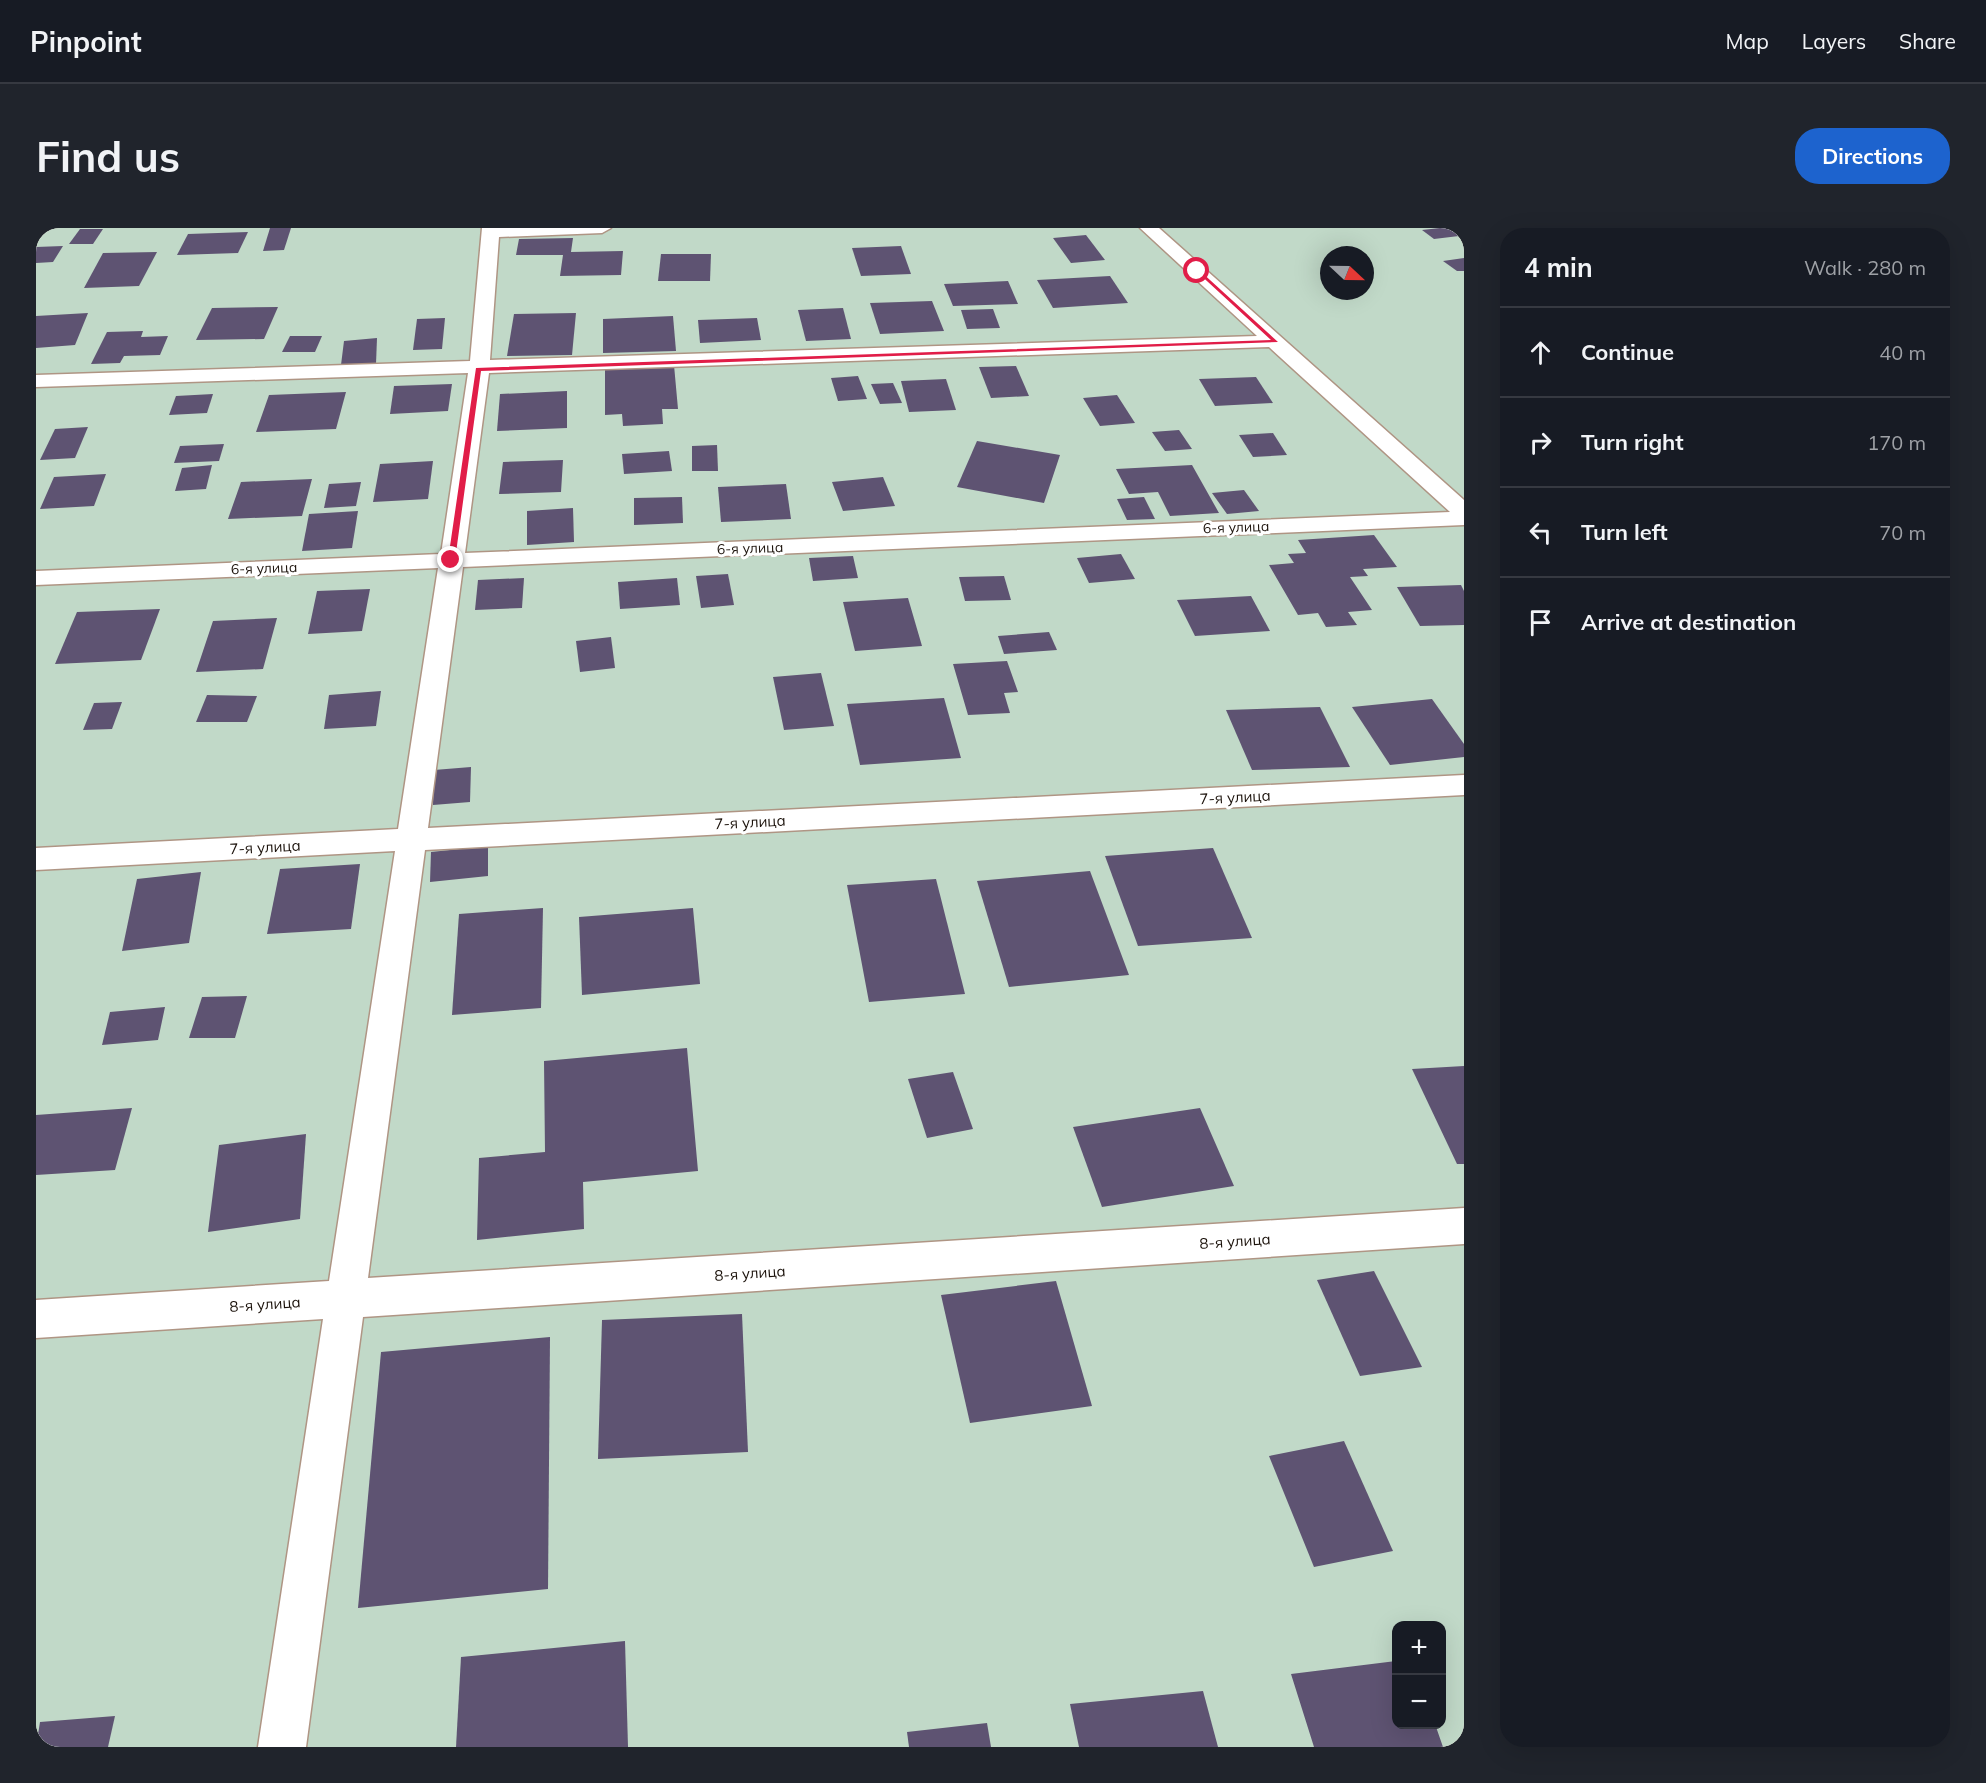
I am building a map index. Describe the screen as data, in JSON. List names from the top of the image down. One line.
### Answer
{"streets":{"street":["6-я улица","7-я улица","8-я улица"]},"north":"right","page":{"header":"Pinpoint","nav":["Map","Layers","Share"],"buttons":"Directions","title":"Find us","heading":["4 min","Walk · 280 m"],"list":[["Continue","40 m"],["Turn right","170 m"],["Turn left","70 m"],"Arrive at destination"],"map_buttons":["+","−"]}}
